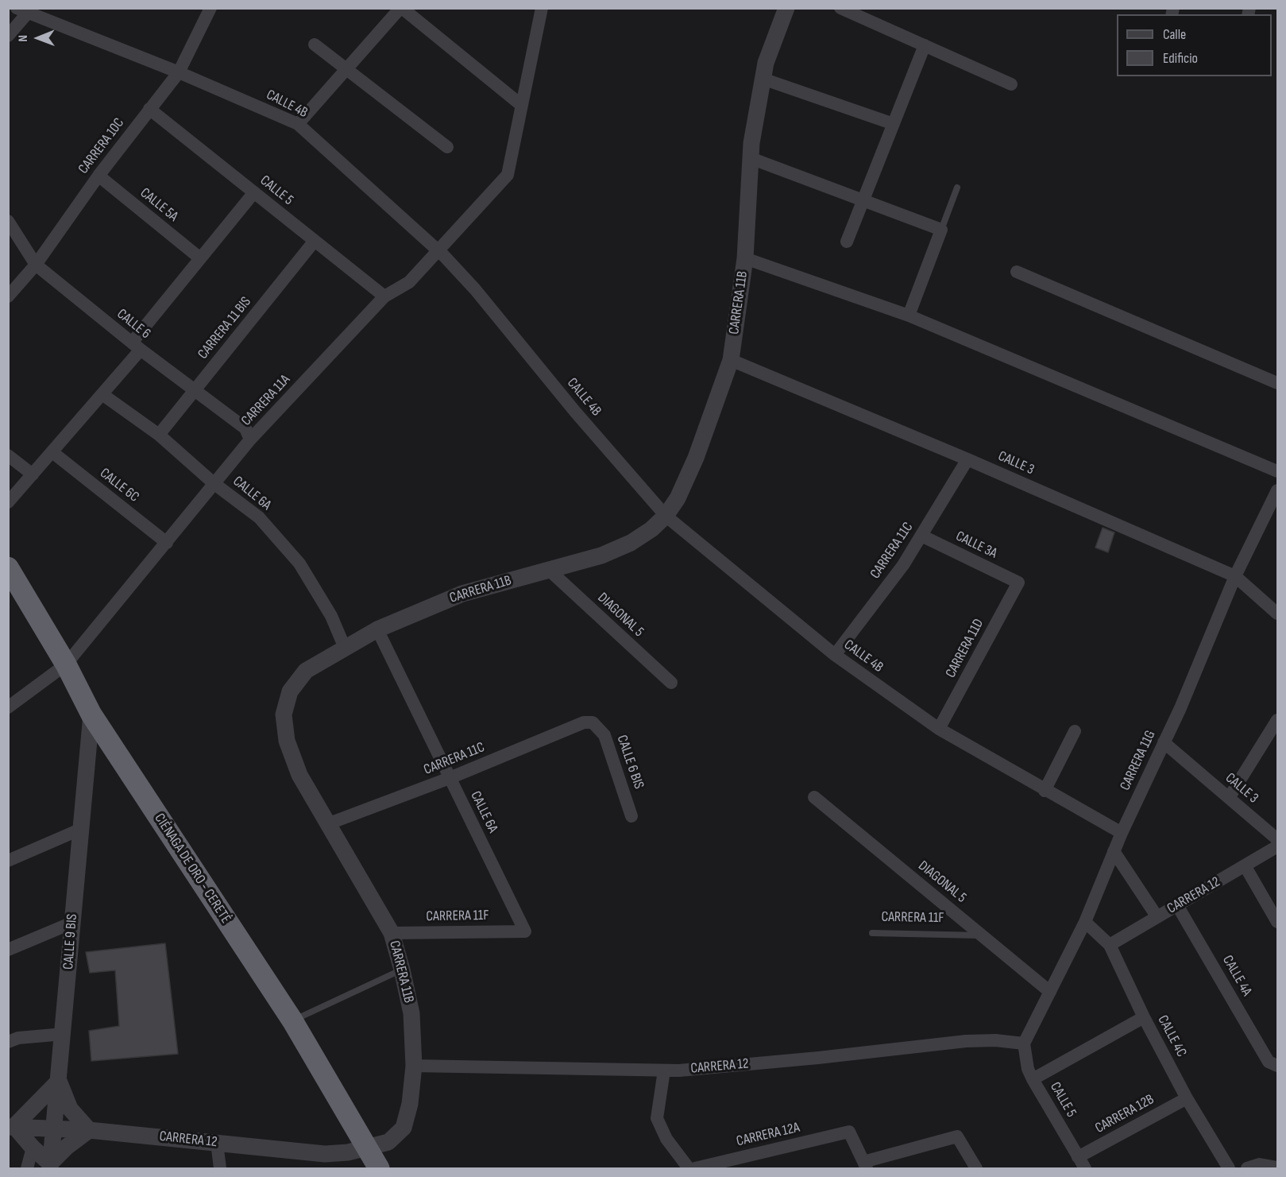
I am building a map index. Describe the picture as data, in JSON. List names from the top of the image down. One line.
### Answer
{"streets":{"highway":["CIÉNAGA DE ORO - CERETÉ"],"street":["CALLE 4B","CARRERA 10C","CALLE 5","CALLE 5A","CARRERA 11B","CALLE 6","CARRERA 11 BIS","CARRERA 11A","CALLE 3","CALLE 6C","CALLE 6A","CALLE 3A","CARRERA 11C","DIAGONAL 5","CARRERA 11D","CARRERA 11G","CALLE 6 BIS","CARRERA 12","CARRERA 11F","CALLE 9 BIS","CALLE 4A","CALLE 4C","CARRERA 12B","CARRERA 12A"]},"crossings":[["CALLE 4B","CARRERA 10C"],["CALLE 4B","CARRERA 11B"],["CALLE 4B","CARRERA 11A"],["CALLE 4B","CARRERA 11C"],["CALLE 4B","CARRERA 11D"],["CALLE 4B","CARRERA 11G"],["CARRERA 10C","CALLE 5"],["CARRERA 10C","CALLE 5A"],["CARRERA 10C","CALLE 6"],["CALLE 5","CARRERA 11 BIS"],["CALLE 5","CARRERA 11A"],["CALLE 5","CARRERA 11G"],["CALLE 5","CARRERA 12"],["CALLE 5","CARRERA 12B"],["CARRERA 11B","CALLE 3"],["CARRERA 11B","CALLE 6A"],["CARRERA 11B","CARRERA 11C"],["CARRERA 11B","DIAGONAL 5"],["CARRERA 11B","CIÉNAGA DE ORO - CERETÉ"],["CARRERA 11B","CARRERA 12"],["CARRERA 11B","CARRERA 11F"],["CALLE 6","CARRERA 11 BIS"],["CALLE 6","CARRERA 11A"],["CARRERA 11 BIS","CALLE 6A"],["CARRERA 11A","CALLE 6C"],["CARRERA 11A","CALLE 6A"],["CARRERA 11A","CIÉNAGA DE ORO - CERETÉ"],["CALLE 3","CARRERA 11C"],["CALLE 3","CARRERA 11G"],["CALLE 6A","CARRERA 11C"],["CALLE 6A","CARRERA 11F"],["CALLE 3A","CARRERA 11C"],["CALLE 3A","CARRERA 11D"],["CARRERA 11C","CALLE 6 BIS"],["DIAGONAL 5","CARRERA 11G"],["DIAGONAL 5","CARRERA 11F"],["CARRERA 11G","CARRERA 12"],["CARRERA 11G","CALLE 4C"],["CIÉNAGA DE ORO - CERETÉ","CARRERA 12"],["CIÉNAGA DE ORO - CERETÉ","CALLE 9 BIS"],["CARRERA 12","CALLE 9 BIS"],["CARRERA 12","CALLE 4A"],["CARRERA 12","CALLE 4C"],["CALLE 4C","CARRERA 12B"]],"legend":["Calle","Edificio"],"north":"left"}
